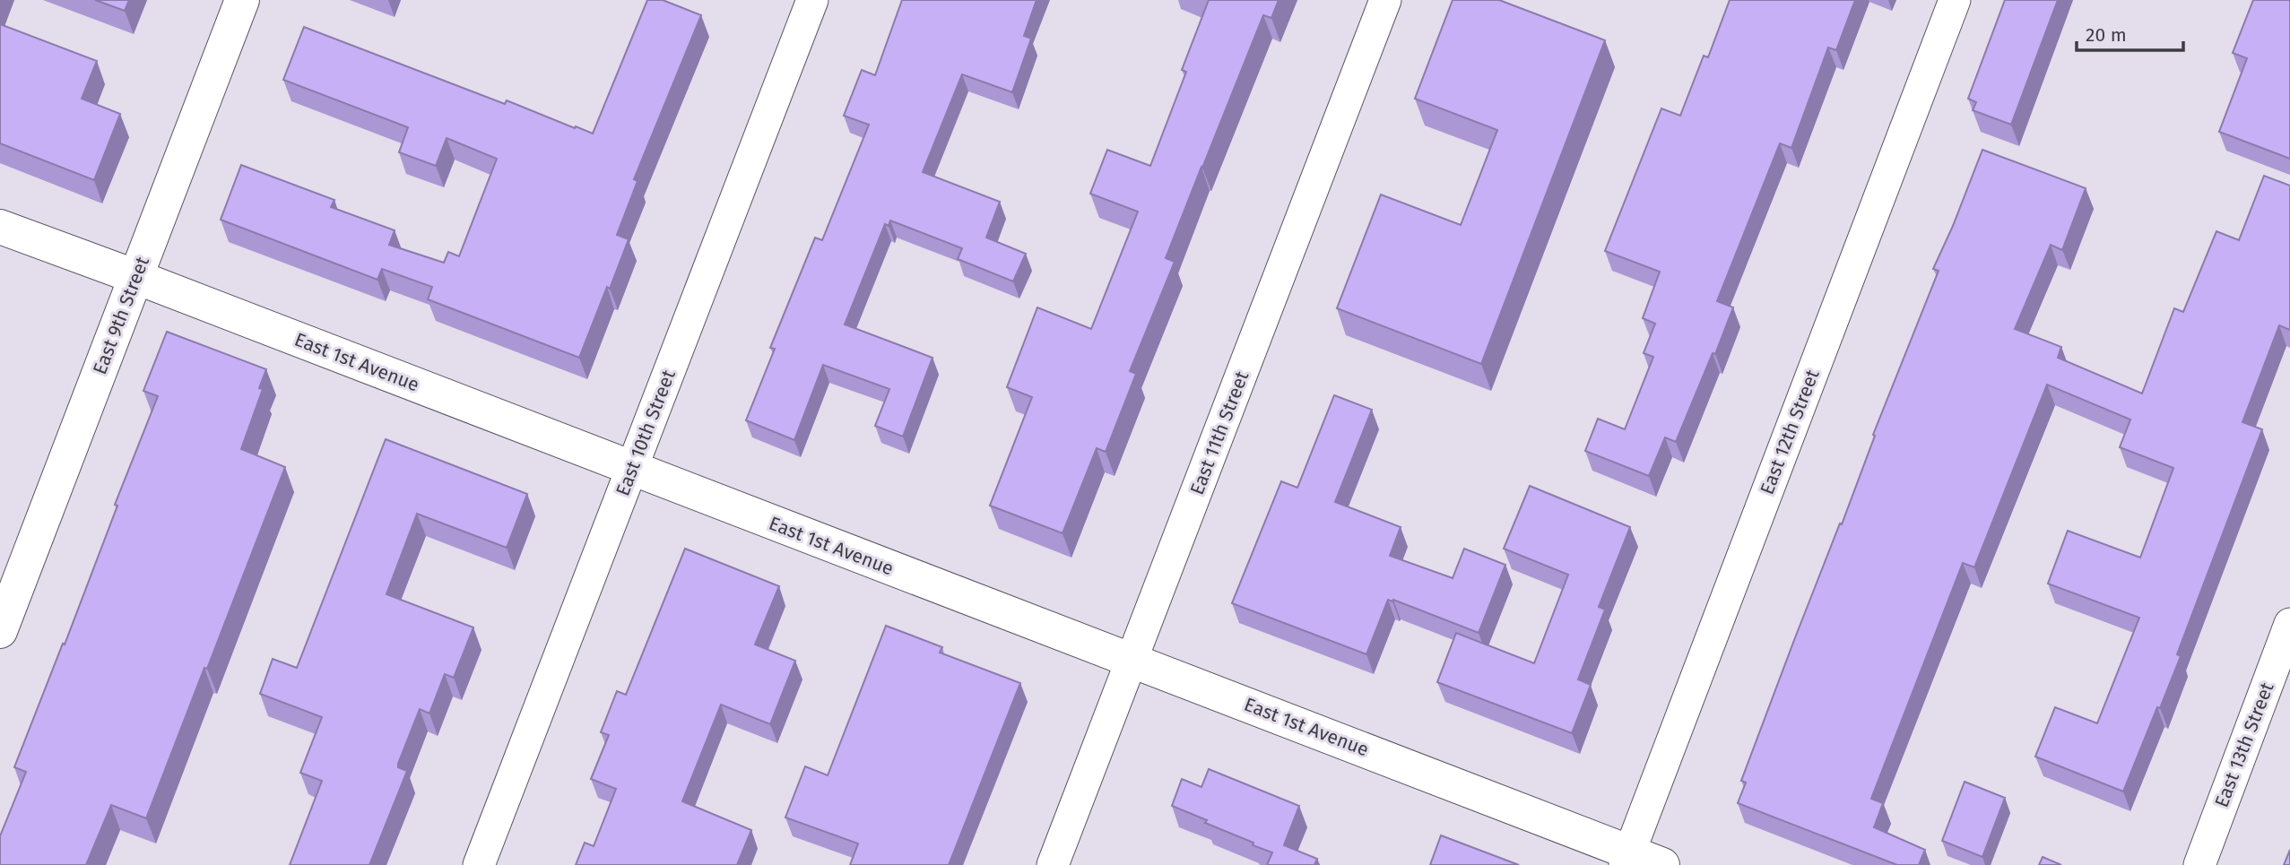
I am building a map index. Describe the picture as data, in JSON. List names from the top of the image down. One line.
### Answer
{"streets":{"street":["East 9th Street","East 1st Avenue","East 12th Street","East 10th Street","East 11th Street","East 13th Street"]},"crossings":[["East 9th Street","East 1st Avenue"],["East 1st Avenue","East 12th Street"],["East 1st Avenue","East 10th Street"],["East 1st Avenue","East 11th Street"]],"scale_bar":"20 m"}
